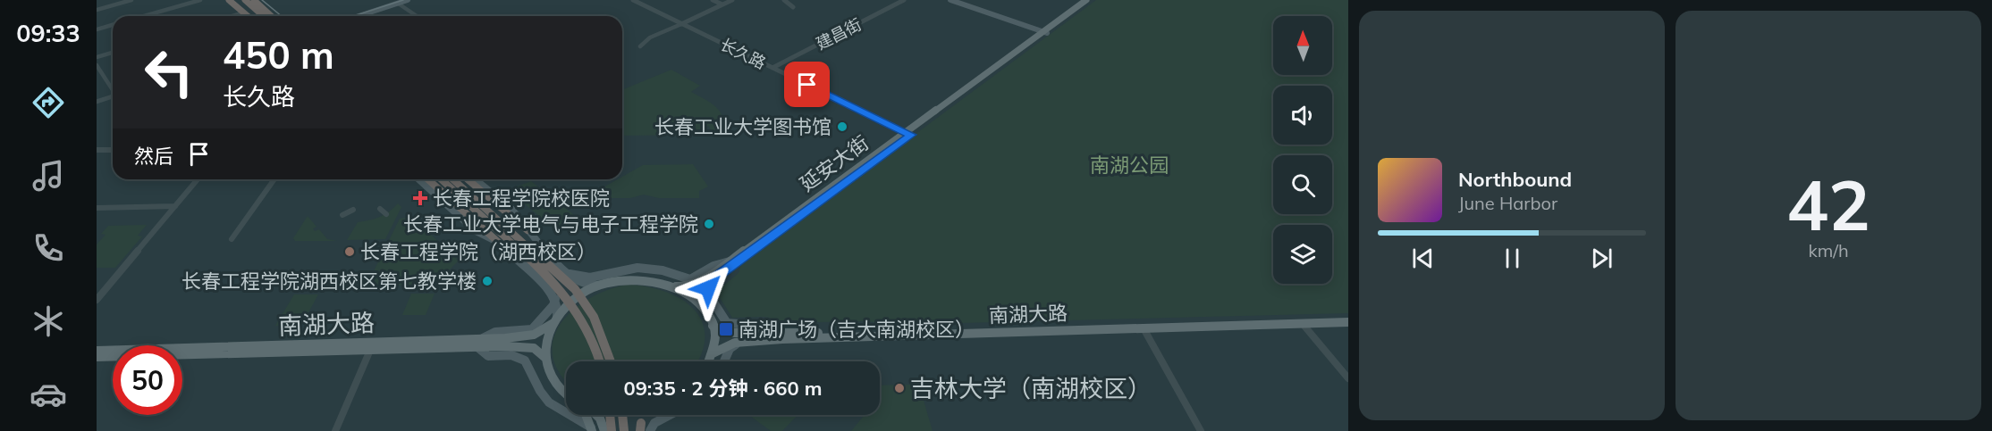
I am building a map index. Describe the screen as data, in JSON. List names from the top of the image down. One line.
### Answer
{"streets":{"main road":["延安大街","南湖大路"],"street":["建昌街","长久路"]},"crossings":[["建昌街","长久路"],["长久路","延安大街"]],"parks":["南湖公园"],"places":{"other":["长春工业大学图书馆","长春工业大学电气与电子工程学院","长春工程学院（湖西校区）","长春工程学院湖西校区第七教学楼","吉林大学（南湖校区）"],"health":["长春工程学院校医院"],"transit":["南湖广场（吉大南湖校区）"]},"north":"top","page":{"tabs":"09:33","tile":["42","km/h"],"turn":["450 m","长久路"],"then":"然后","song":["Northbound","June Harbor"],"limit":"50","trip":"09:35 · 2 分钟 · 660 m"}}
